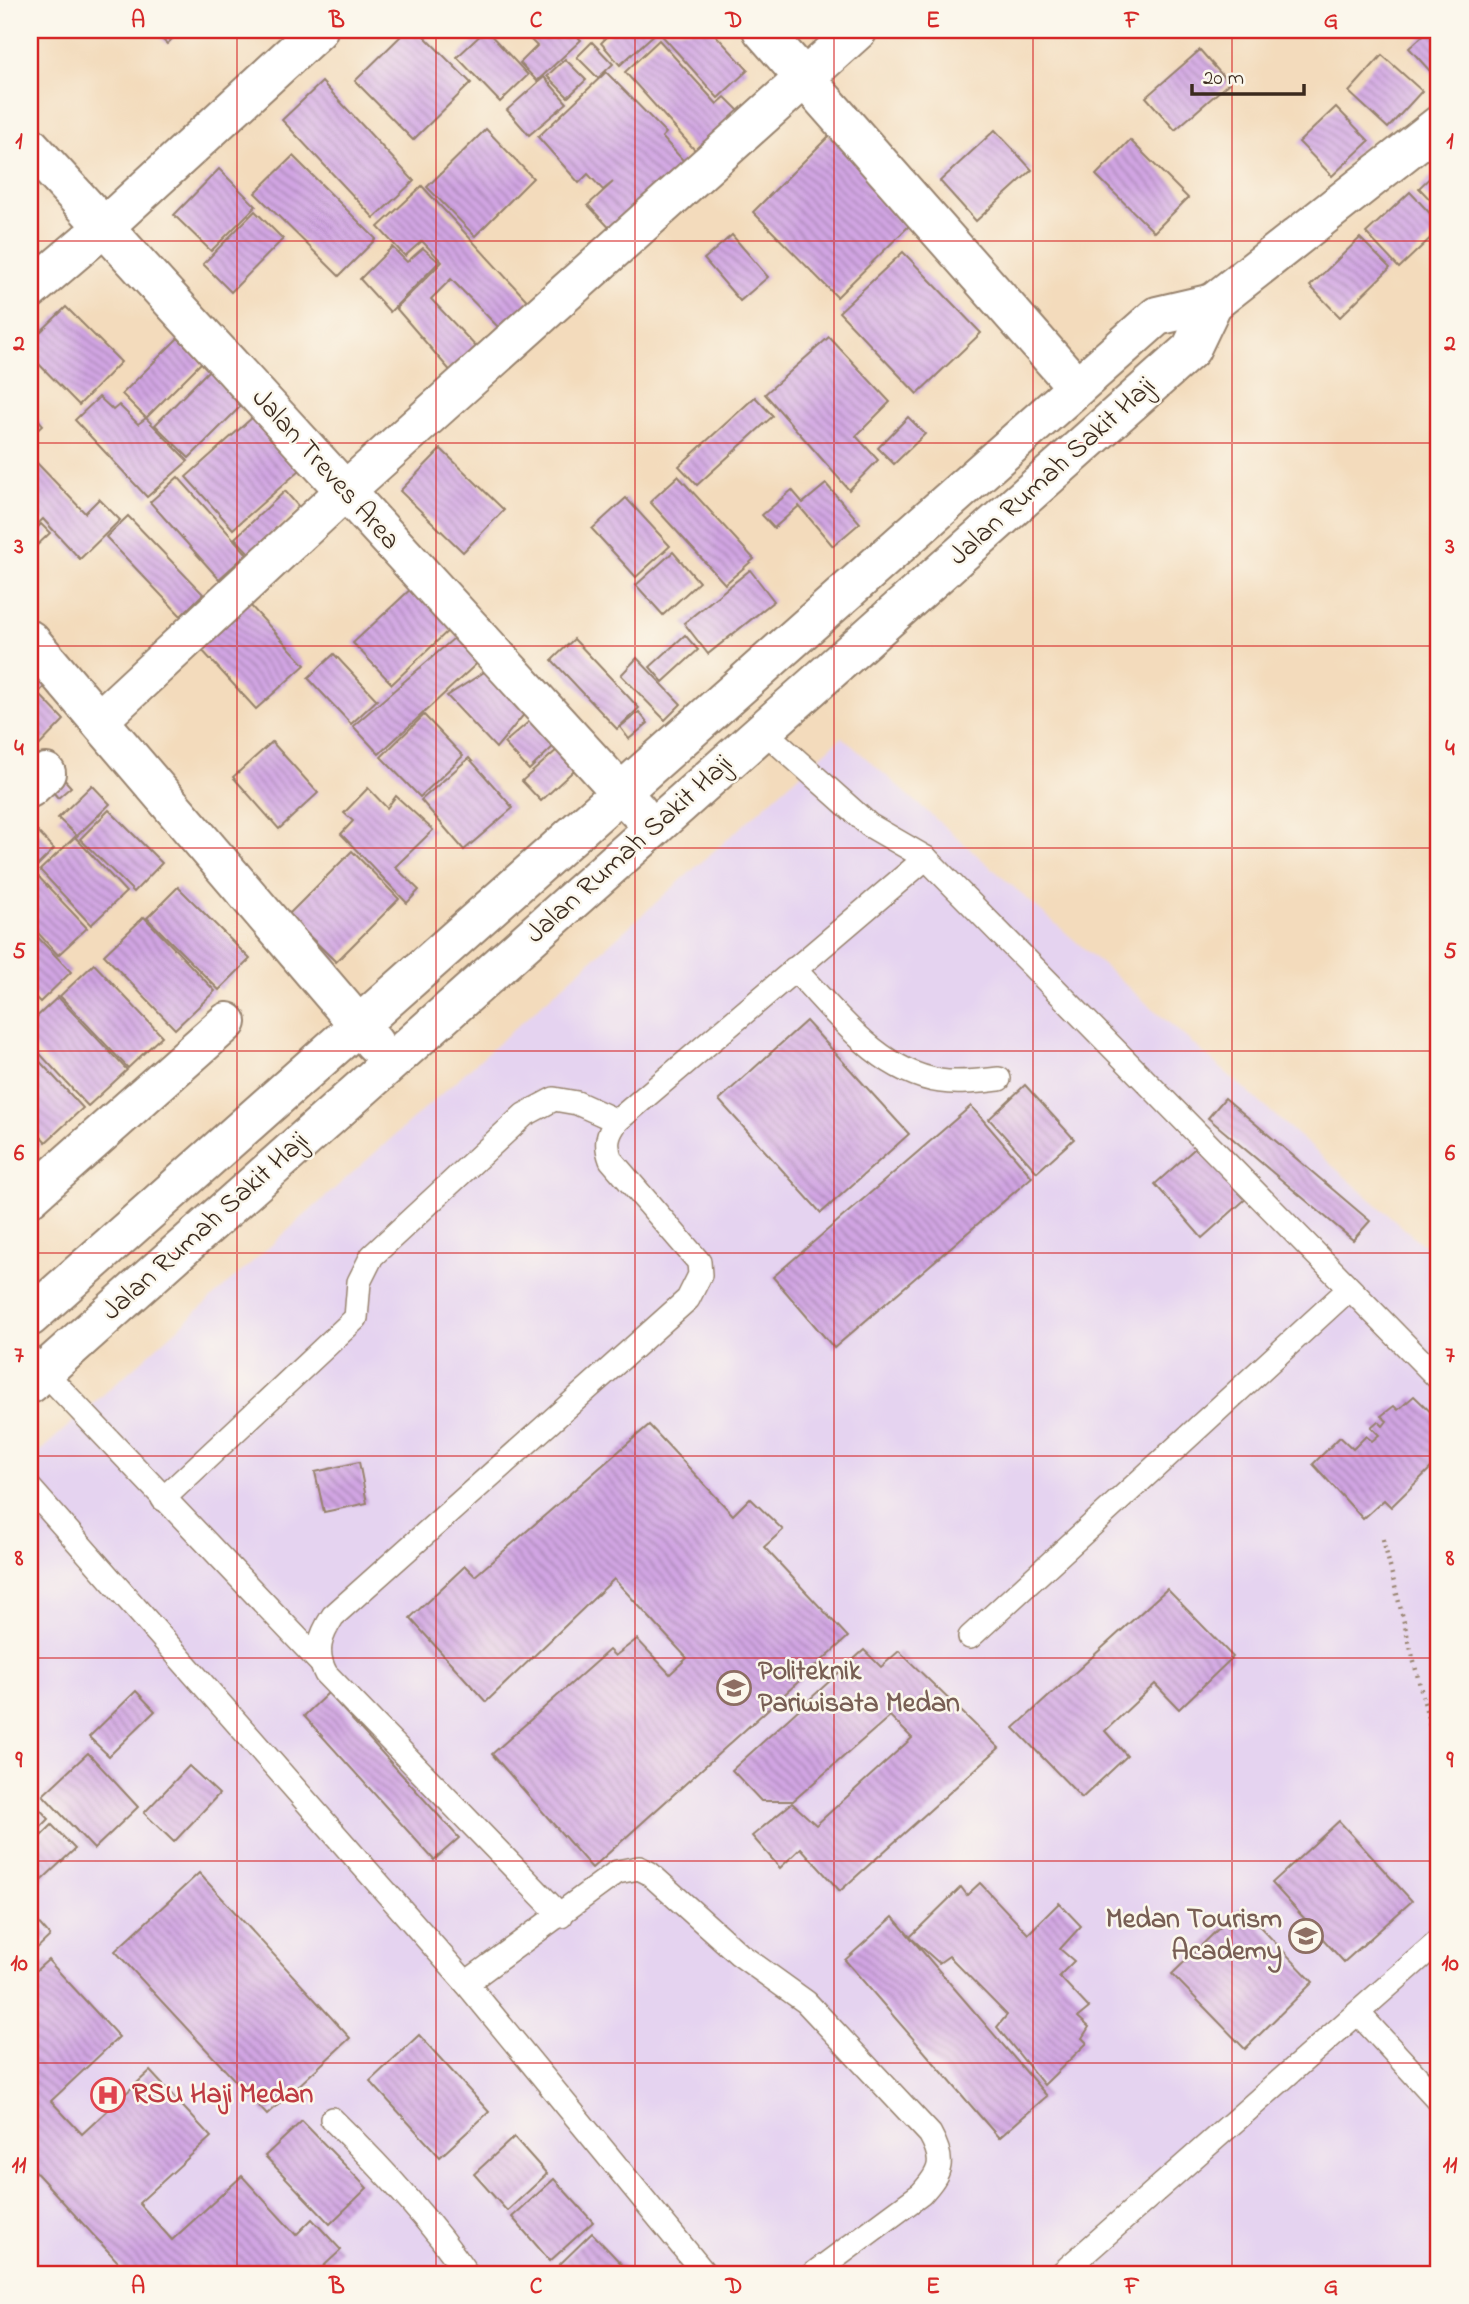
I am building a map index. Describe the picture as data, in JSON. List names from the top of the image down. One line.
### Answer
{"streets":{"street":["Jalan Treves Area","Jalan Rumah Sakit Haji"]},"crossings":[["Jalan Treves Area","Jalan Rumah Sakit Haji"]],"places":{"school or university":["Politeknik Pariwisata Medan","Medan Tourism Academy"],"hospital":["RSU Haji Medan"]},"scale_bar":"20 m","grid":{"columns":["A","B","C","D","E","F","G"],"rows":["1","2","3","4","5","6","7","8","9","10","11"]}}
